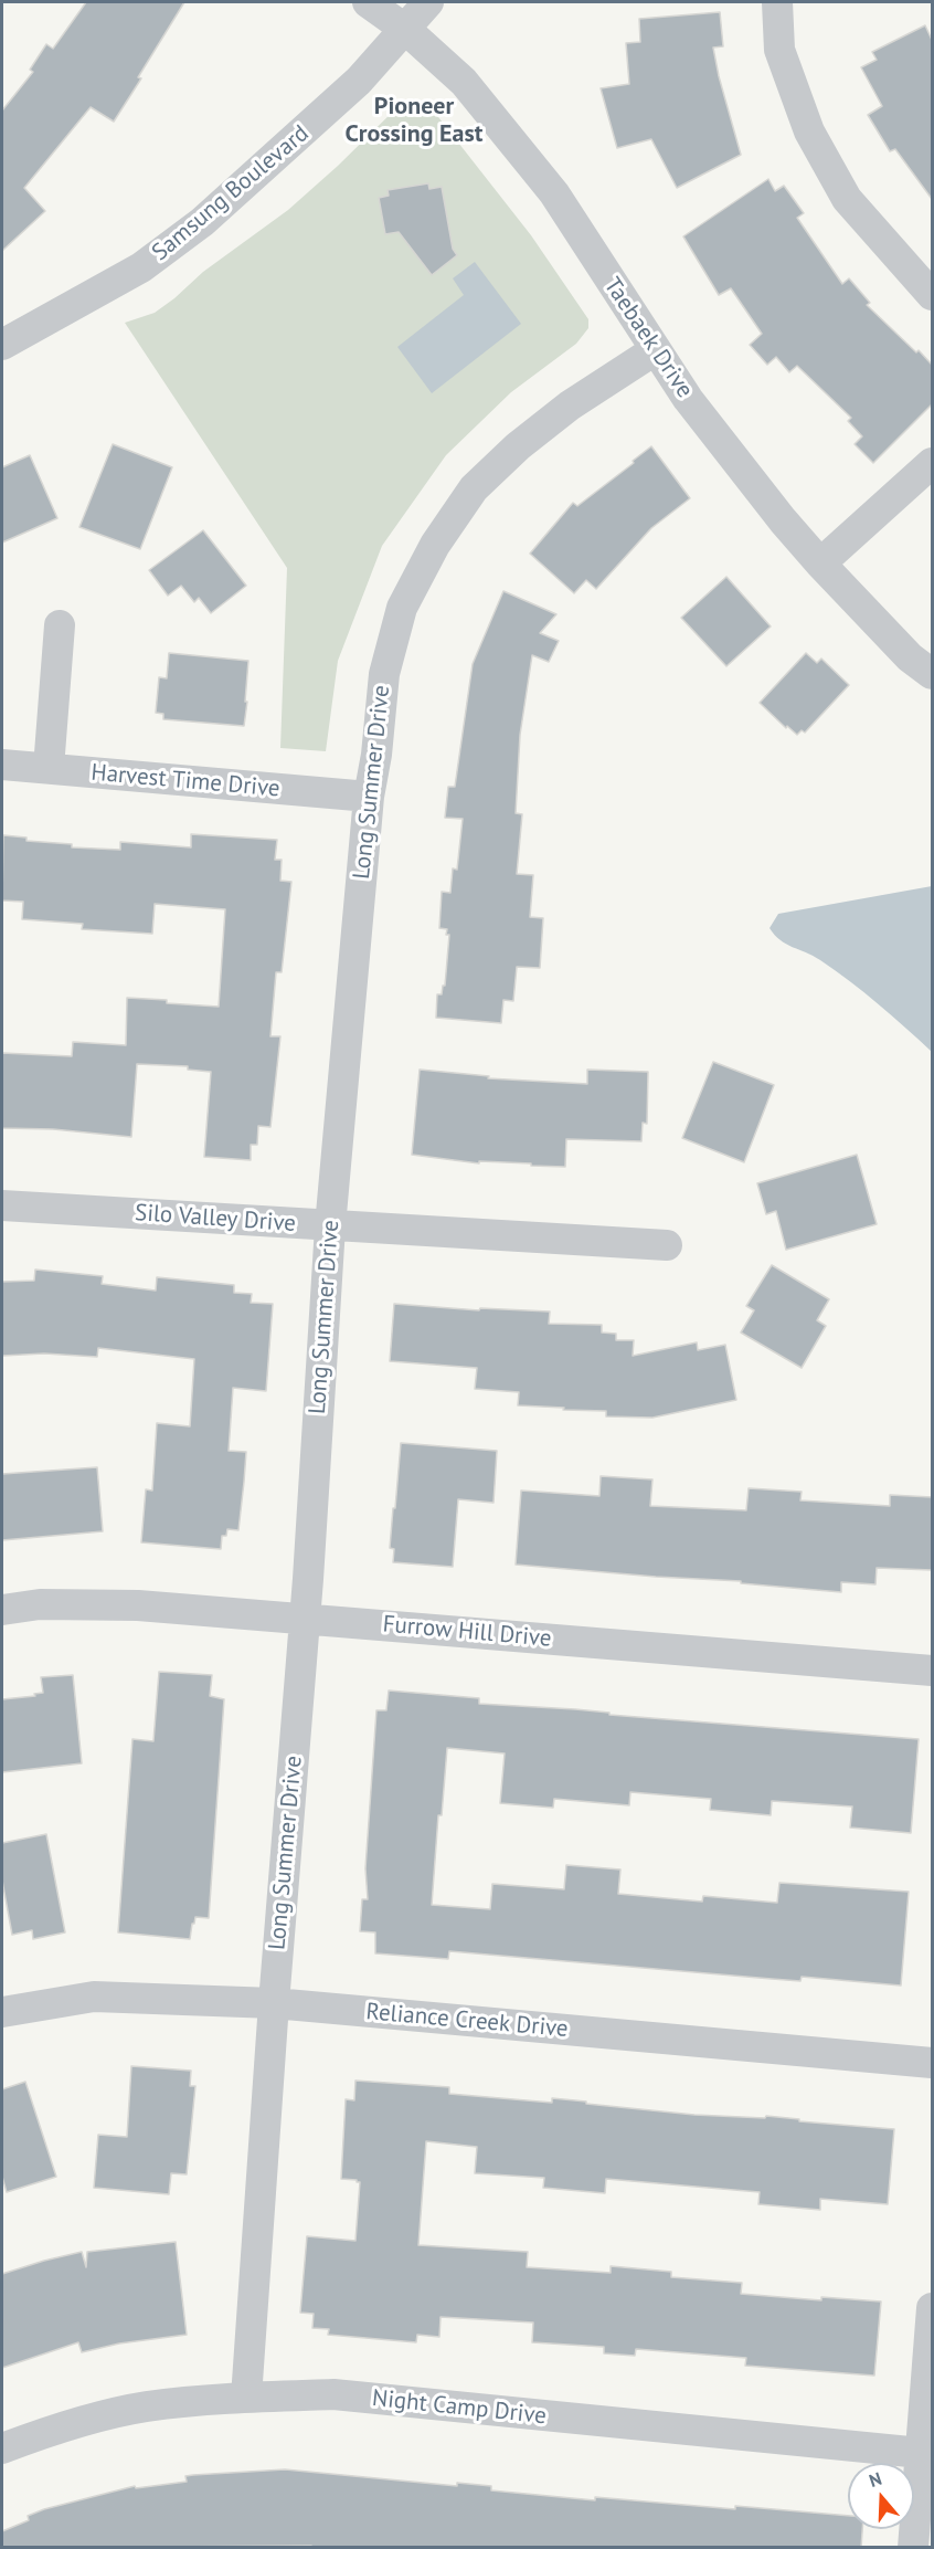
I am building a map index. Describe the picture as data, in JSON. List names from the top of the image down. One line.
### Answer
{"streets":{"street":["Samsung Boulevard","Taebaek Drive","Harvest Time Drive","Long Summer Drive","Silo Valley Drive","Furrow Hill Drive","Reliance Creek Drive","Night Camp Drive"]},"crossings":[["Samsung Boulevard","Taebaek Drive"],["Taebaek Drive","Long Summer Drive"],["Harvest Time Drive","Long Summer Drive"],["Long Summer Drive","Silo Valley Drive"],["Long Summer Drive","Furrow Hill Drive"],["Long Summer Drive","Reliance Creek Drive"],["Long Summer Drive","Night Camp Drive"]],"districts":["Pioneer Crossing East"],"north":"top"}
